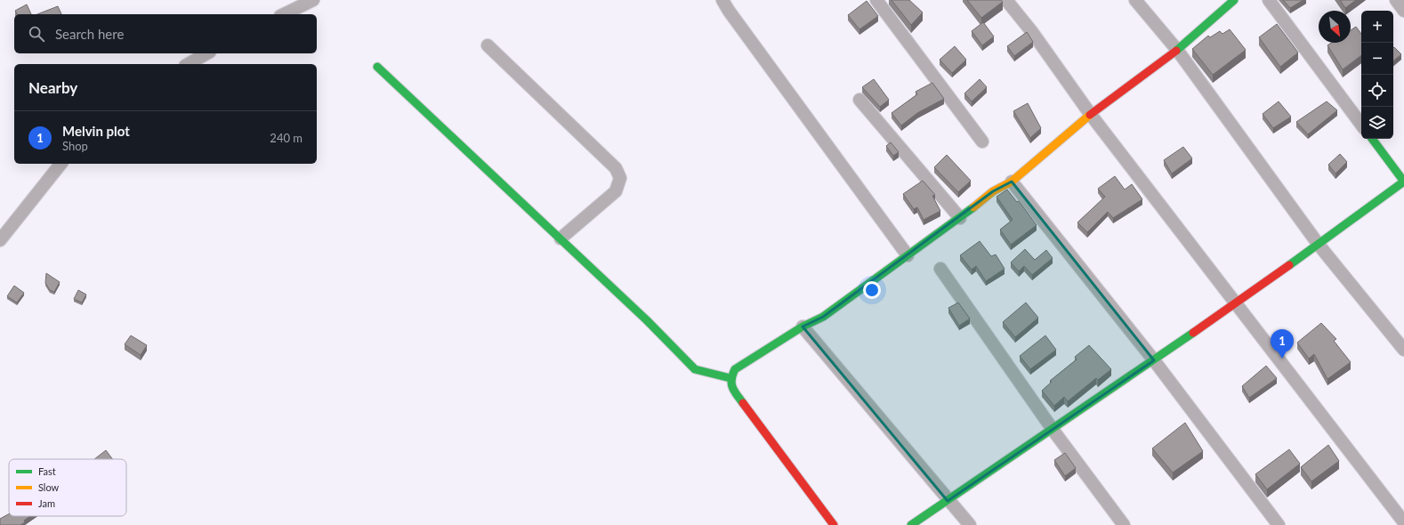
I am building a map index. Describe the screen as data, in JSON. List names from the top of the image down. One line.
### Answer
{"legend":["Fast","Slow","Jam"],"north":"bottom right","page":{"map_buttons":["+","−"],"search":"Search here","heading":"Nearby","list":[{"mark":"1","name":"Melvin plot","note":"Shop","value":"240 m"}],"pins":"1"}}
